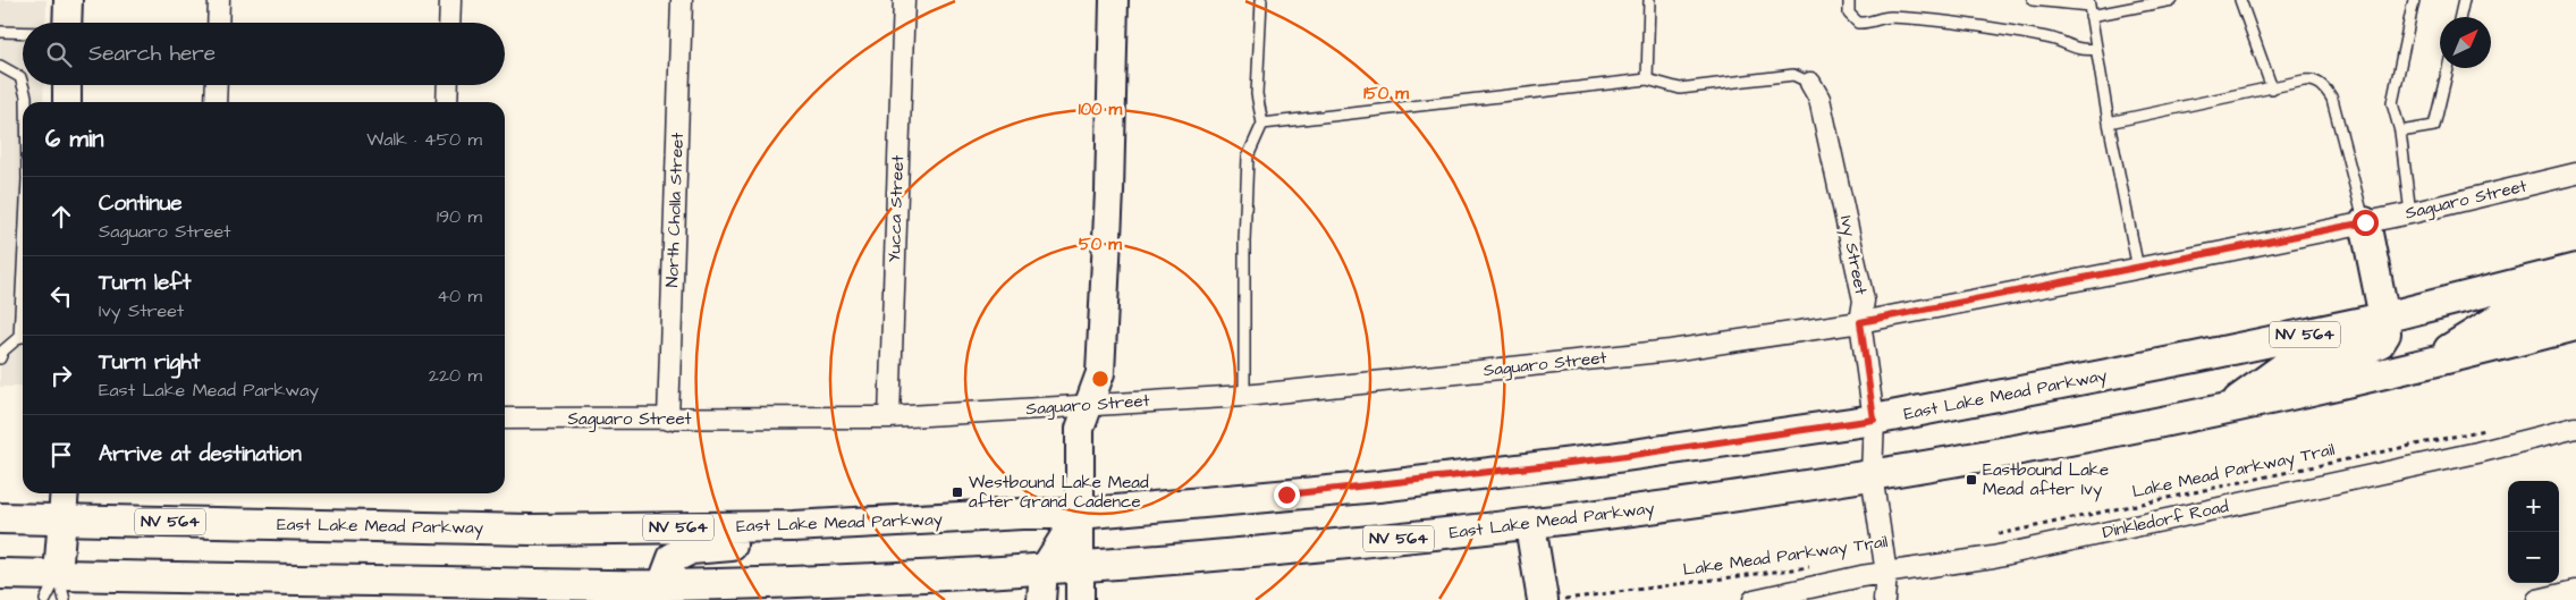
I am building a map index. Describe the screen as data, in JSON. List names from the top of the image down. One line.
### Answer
{"streets":{"main road":["NV 564","East Lake Mead Parkway"],"street":["Saguaro Street","Yucca Street","North Cholla Street","Ivy Street","Dinkledorf Road"],"path":["Lake Mead Parkway Trail"]},"crossings":[["Saguaro Street","Yucca Street"],["Saguaro Street","North Cholla Street"],["Saguaro Street","Ivy Street"],["Ivy Street","East Lake Mead Parkway"],["Ivy Street","Dinkledorf Road"]],"places":{"transit":["Eastbound Lake Mead after Ivy","Westbound Lake Mead after Grand Cadence"]},"north":"top right","page":{"search":"Search here","heading":["6 min","Walk · 450 m"],"list":[["Continue","Saguaro Street","190 m"],["Turn left","Ivy Street","40 m"],["Turn right","East Lake Mead Parkway","220 m"],"Arrive at destination"],"map_buttons":["+","−"]},"rings":["150 m","100 m","50 m"]}
